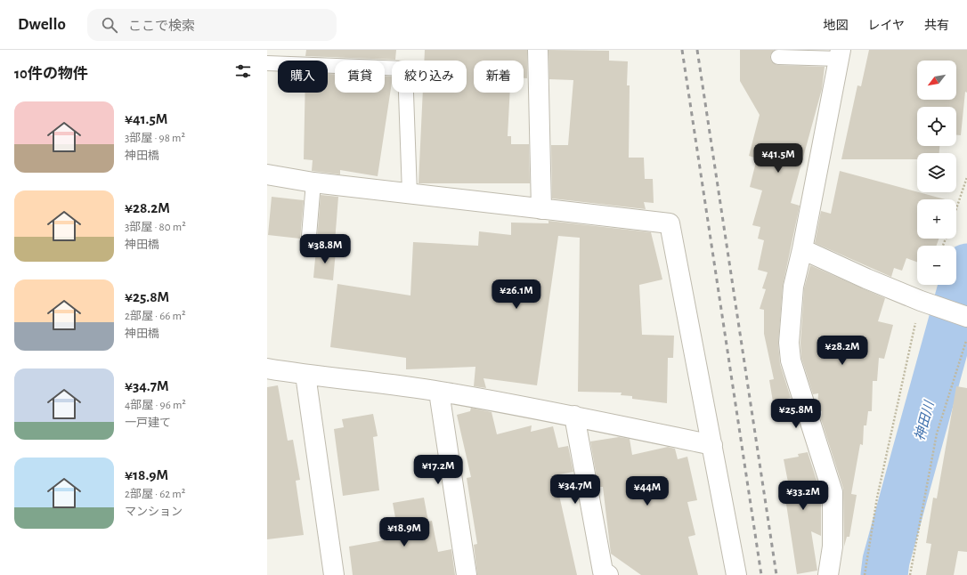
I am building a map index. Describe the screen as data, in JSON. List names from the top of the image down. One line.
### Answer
{"water":["神田川"],"north":"bottom left","page":{"header":"Dwello","search":"ここで検索","nav":["地図","レイヤ","共有"],"heading":"10件の物件","map_buttons":["+","−"],"chip":["購入","賃貸","絞り込み","新着"],"list":[{"name":"¥41.5M","note":"3部屋 · 98 m² · 神田橋"},{"name":"¥28.2M","note":"3部屋 · 80 m² · 神田橋"},{"name":"¥25.8M","note":"2部屋 · 66 m² · 神田橋"},{"name":"¥34.7M","note":"4部屋 · 96 m² · 一戸建て"},{"name":"¥18.9M","note":"2部屋 · 62 m² · マンション"}],"price":["¥41.5M","¥38.8M","¥26.1M","¥28.2M","¥25.8M","¥17.2M","¥34.7M","¥44M","¥33.2M","¥18.9M"]}}
